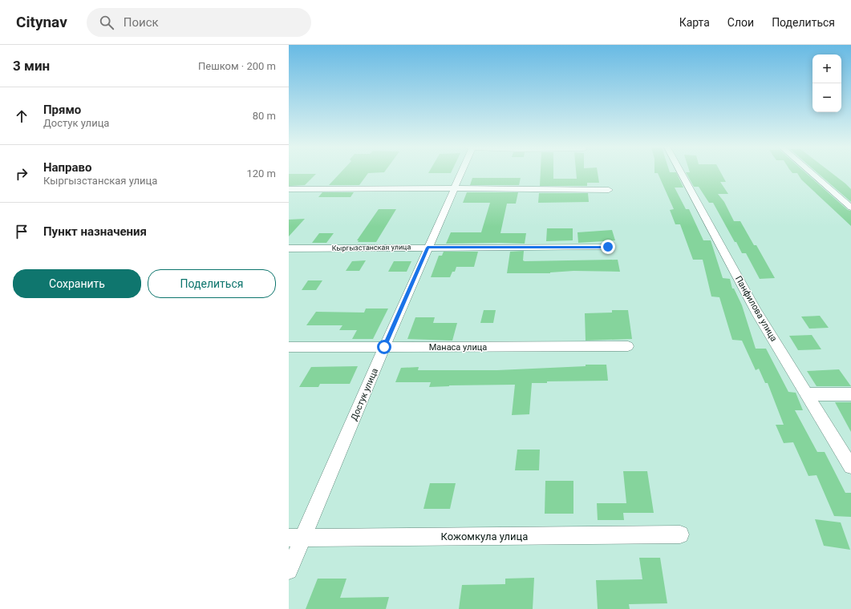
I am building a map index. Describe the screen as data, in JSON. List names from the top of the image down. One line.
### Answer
{"streets":{"street":["Кыргызстанская улица","Панфилова улица","Манаса улица","Достук улица","Кожомкула улица"]},"crossings":[["Кыргызстанская улица","Достук улица"],["Манаса улица","Достук улица"],["Достук улица","Кожомкула улица"]],"page":{"header":"Citynav","search":"Поиск","nav":["Карта","Слои","Поделиться"],"heading":["3 мин","Пешком · 200 m"],"map_buttons":["+","−"],"list":[["Прямо","Достук улица","80 m"],["Направо","Кыргызстанская улица","120 m"],"Пункт назначения"],"buttons":["Сохранить","Поделиться"]}}
